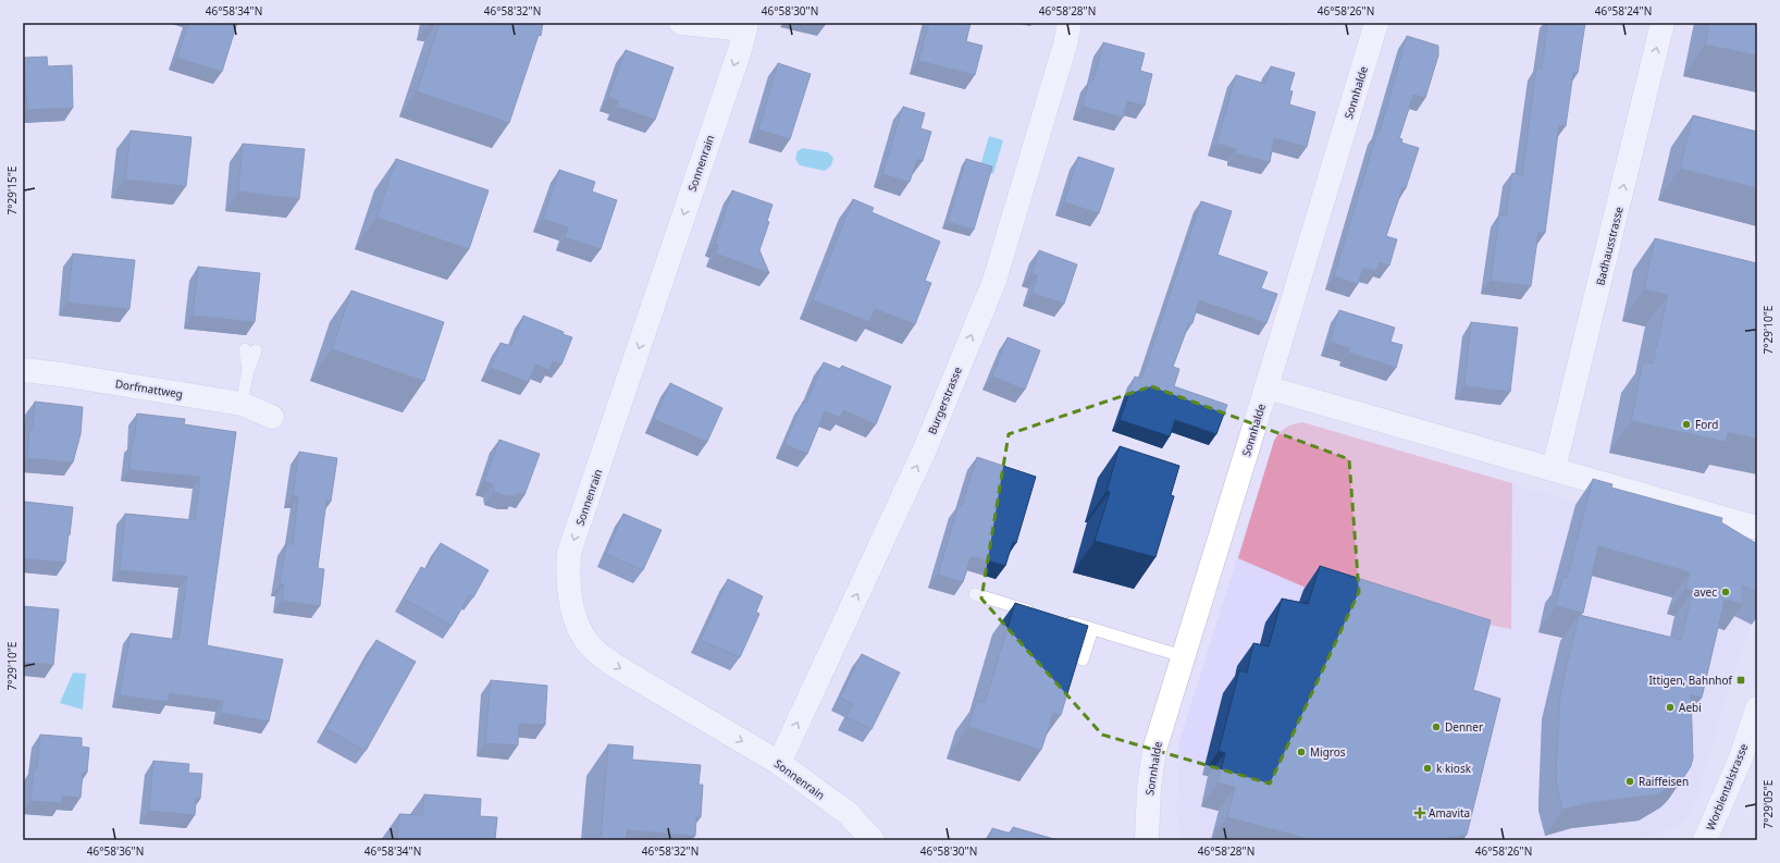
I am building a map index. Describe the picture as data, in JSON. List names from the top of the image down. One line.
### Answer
{"streets":{"street":["Sonnhalde","Sonnenrain","Badhausstrasse","Dorfmattweg","Burgerstrasse","Worblentalstrasse"]},"crossings":[["Sonnenrain","Burgerstrasse"]],"one_way":["Sonnenrain","Badhausstrasse","Burgerstrasse"],"places":{"other":["Ford","avec","Aebi","Denner","Migros","k kiosk","Raiffeisen"],"transit":["Ittigen, Bahnhof"],"health":["Amavita"]},"coordinates":["46°58'34\"N","46°58'32\"N","46°58'30\"N","46°58'28\"N","46°58'26\"N","46°58'24\"N","7°29'15\"E","7°29'10\"E","7°29'05\"E","46°58'36\"N"]}
